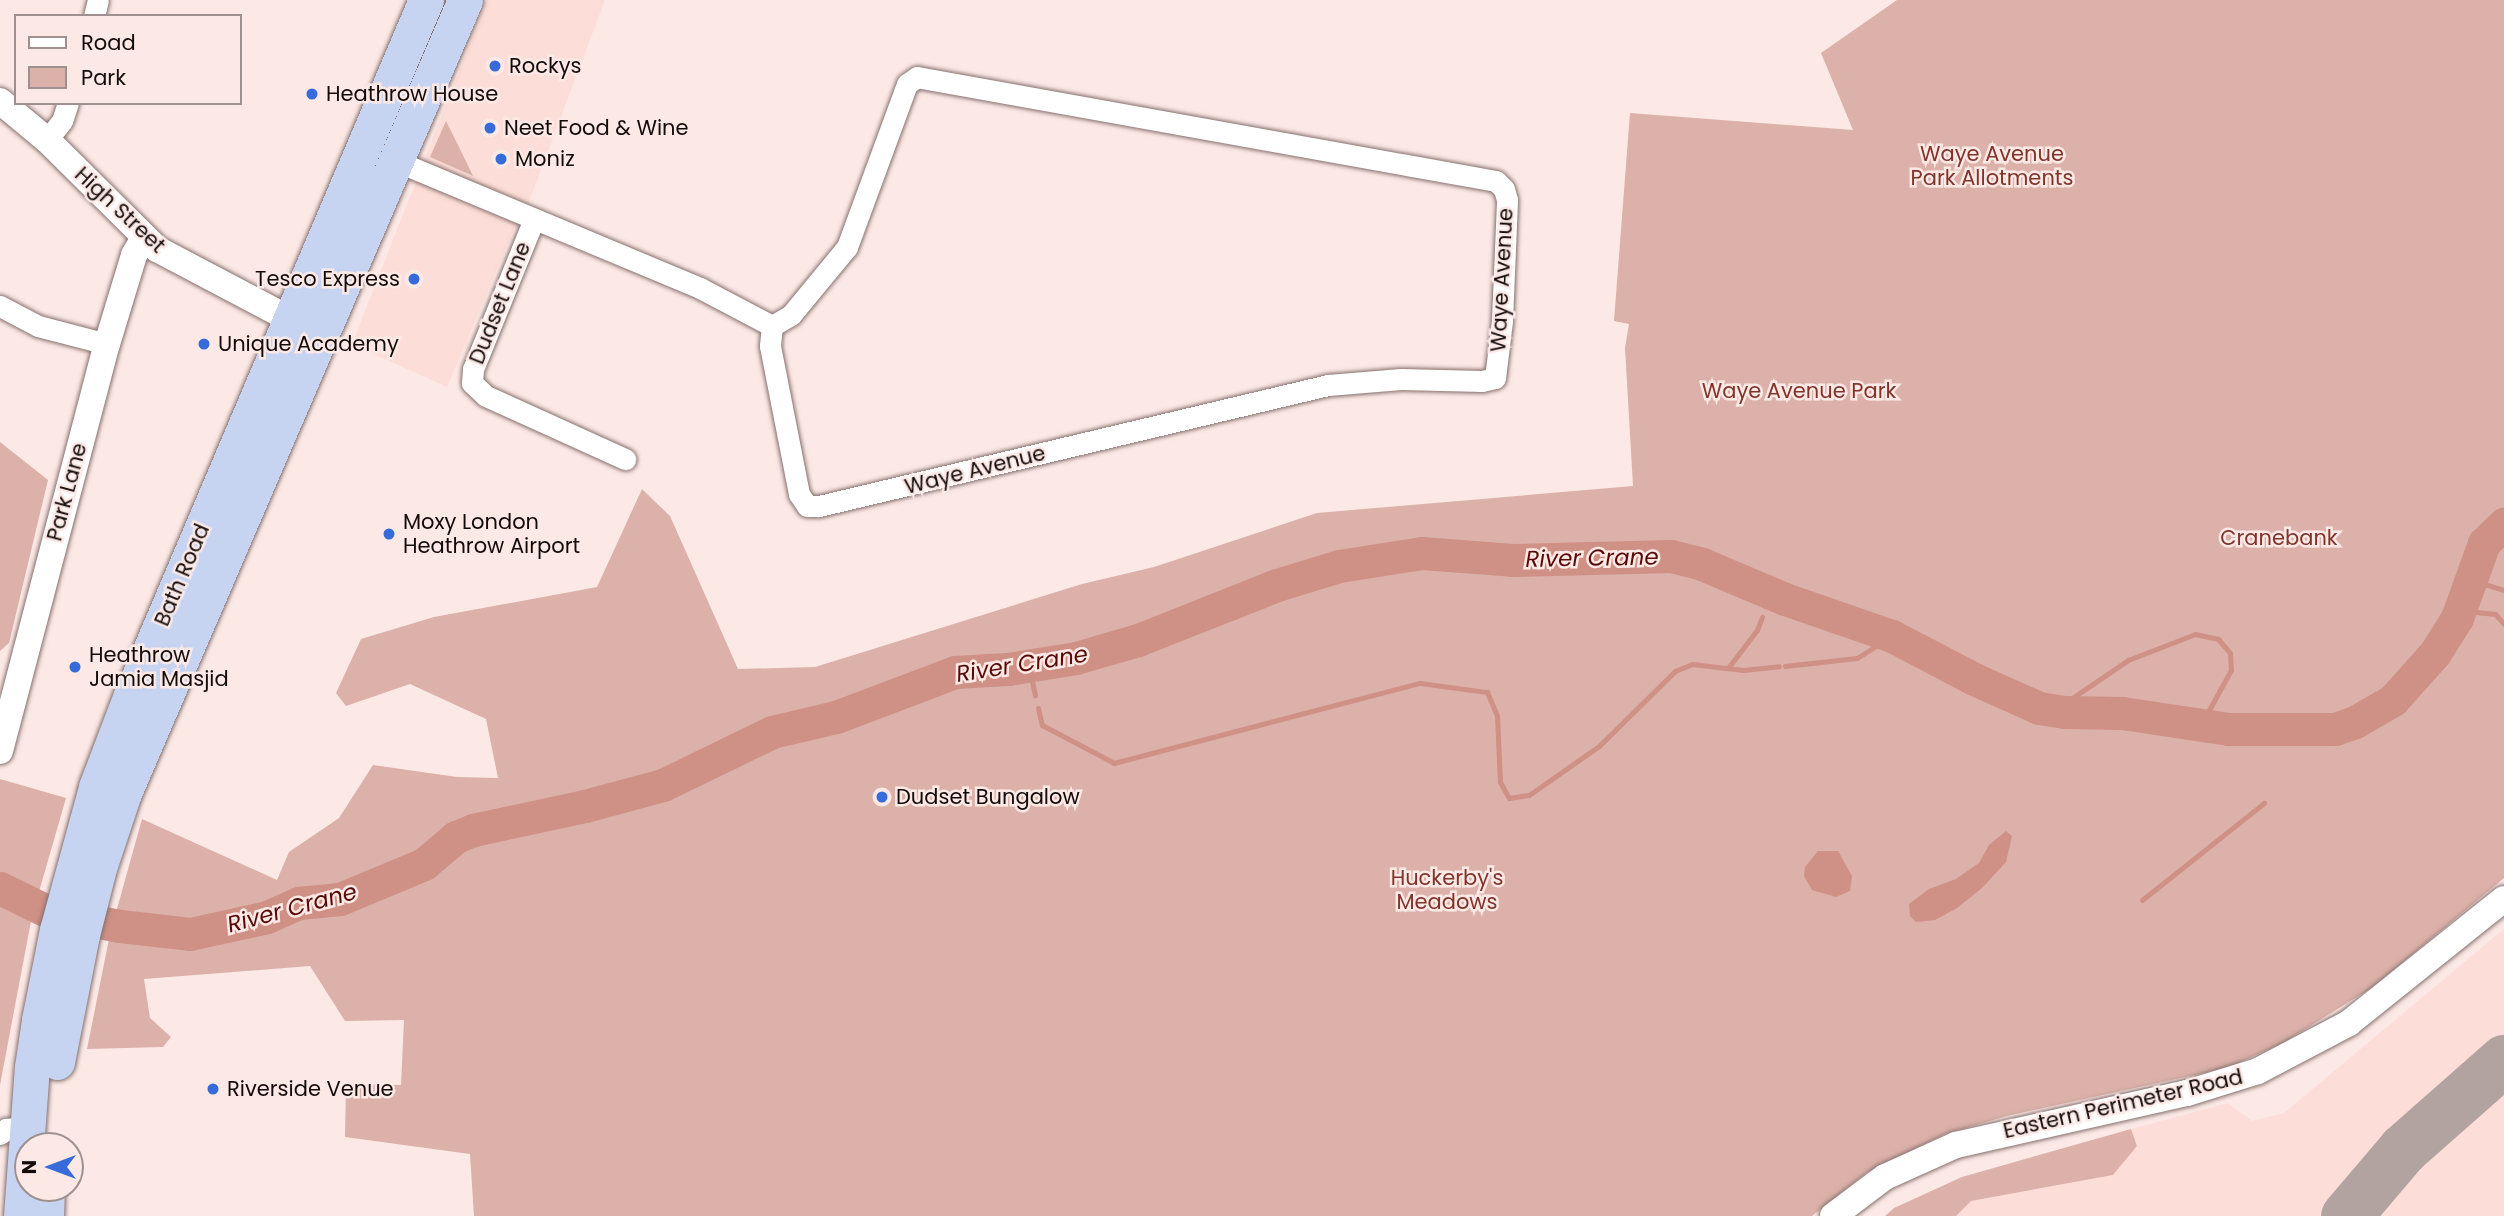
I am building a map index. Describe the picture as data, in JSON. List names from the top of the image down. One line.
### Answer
{"streets":{"highway":["Bath Road"],"street":["High Street","Waye Avenue","Dudset Lane","Park Lane","Eastern Perimeter Road"]},"crossings":[["High Street","Park Lane"],["High Street","Bath Road"]],"water":["River Crane"],"parks":["Waye Avenue Park Allotments","Waye Avenue Park","Cranebank","Huckerby's Meadows"],"places":["Rockys","Heathrow House","Neet Food & Wine","Moniz","Tesco Express","Unique Academy","Moxy London Heathrow Airport","Heathrow Jamia Masjid","Dudset Bungalow","Riverside Venue"],"legend":["Road","Park"],"north":"left"}
